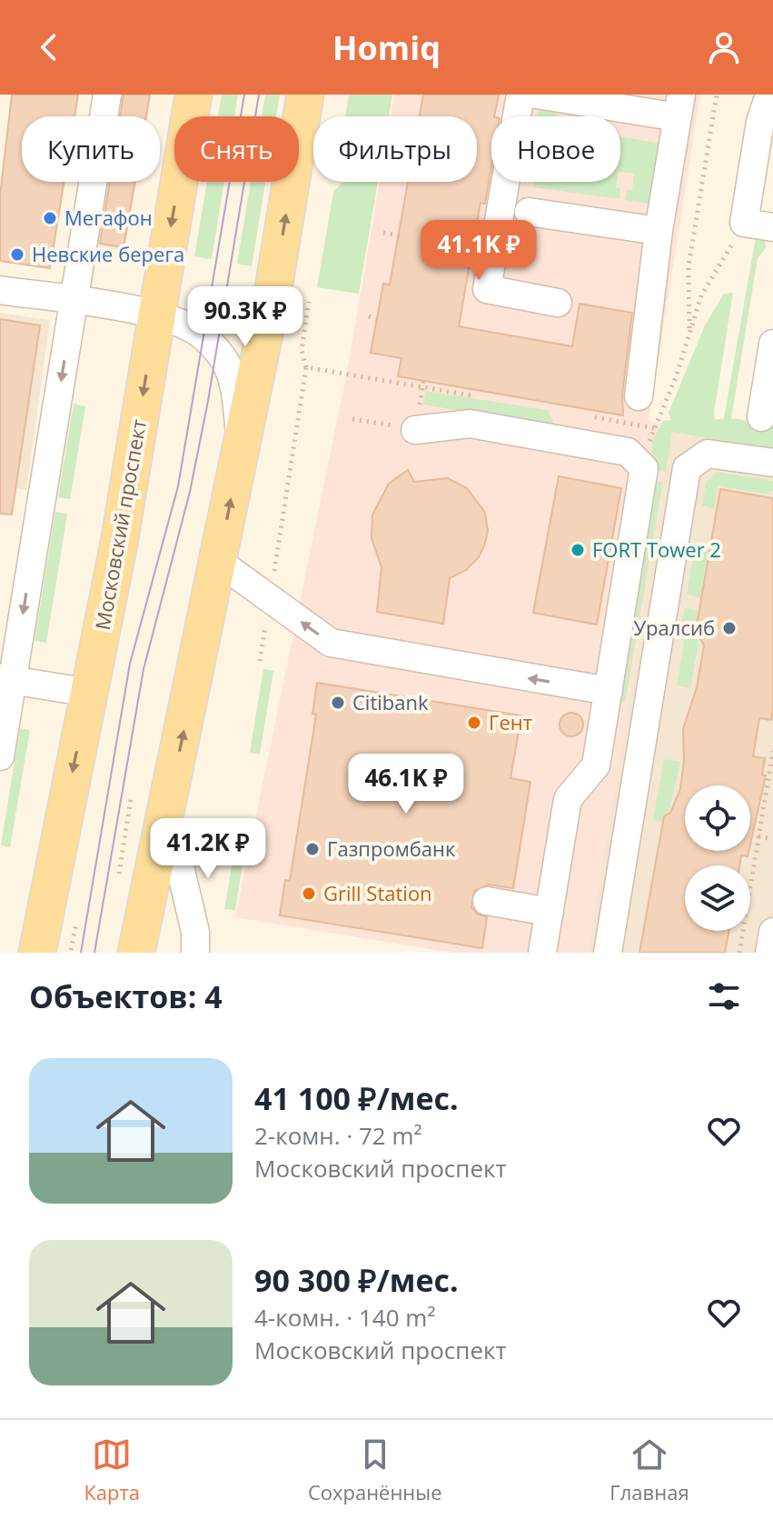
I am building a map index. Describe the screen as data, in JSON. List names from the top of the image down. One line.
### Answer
{"streets":{"main road":["Московский проспект"]},"places":["Мегафон","Невские берега","FORT Tower 2","Уралсиб","Citibank","Гент","Газпромбанк","Grill Station"],"page":{"header":"Homiq","chip":["Купить","Снять","Фильтры","Новое"],"price":["41.1K ₽","90.3K ₽","46.1K ₽","41.2K ₽"],"heading":"Объектов: 4","list":[{"name":"41 100 ₽/мес.","note":"2-комн. · 72 m² · Московский проспект"},{"name":"90 300 ₽/мес.","note":"4-комн. · 140 m² · Московский проспект"}],"tabs":["Карта","Сохранённые","Главная"]}}
